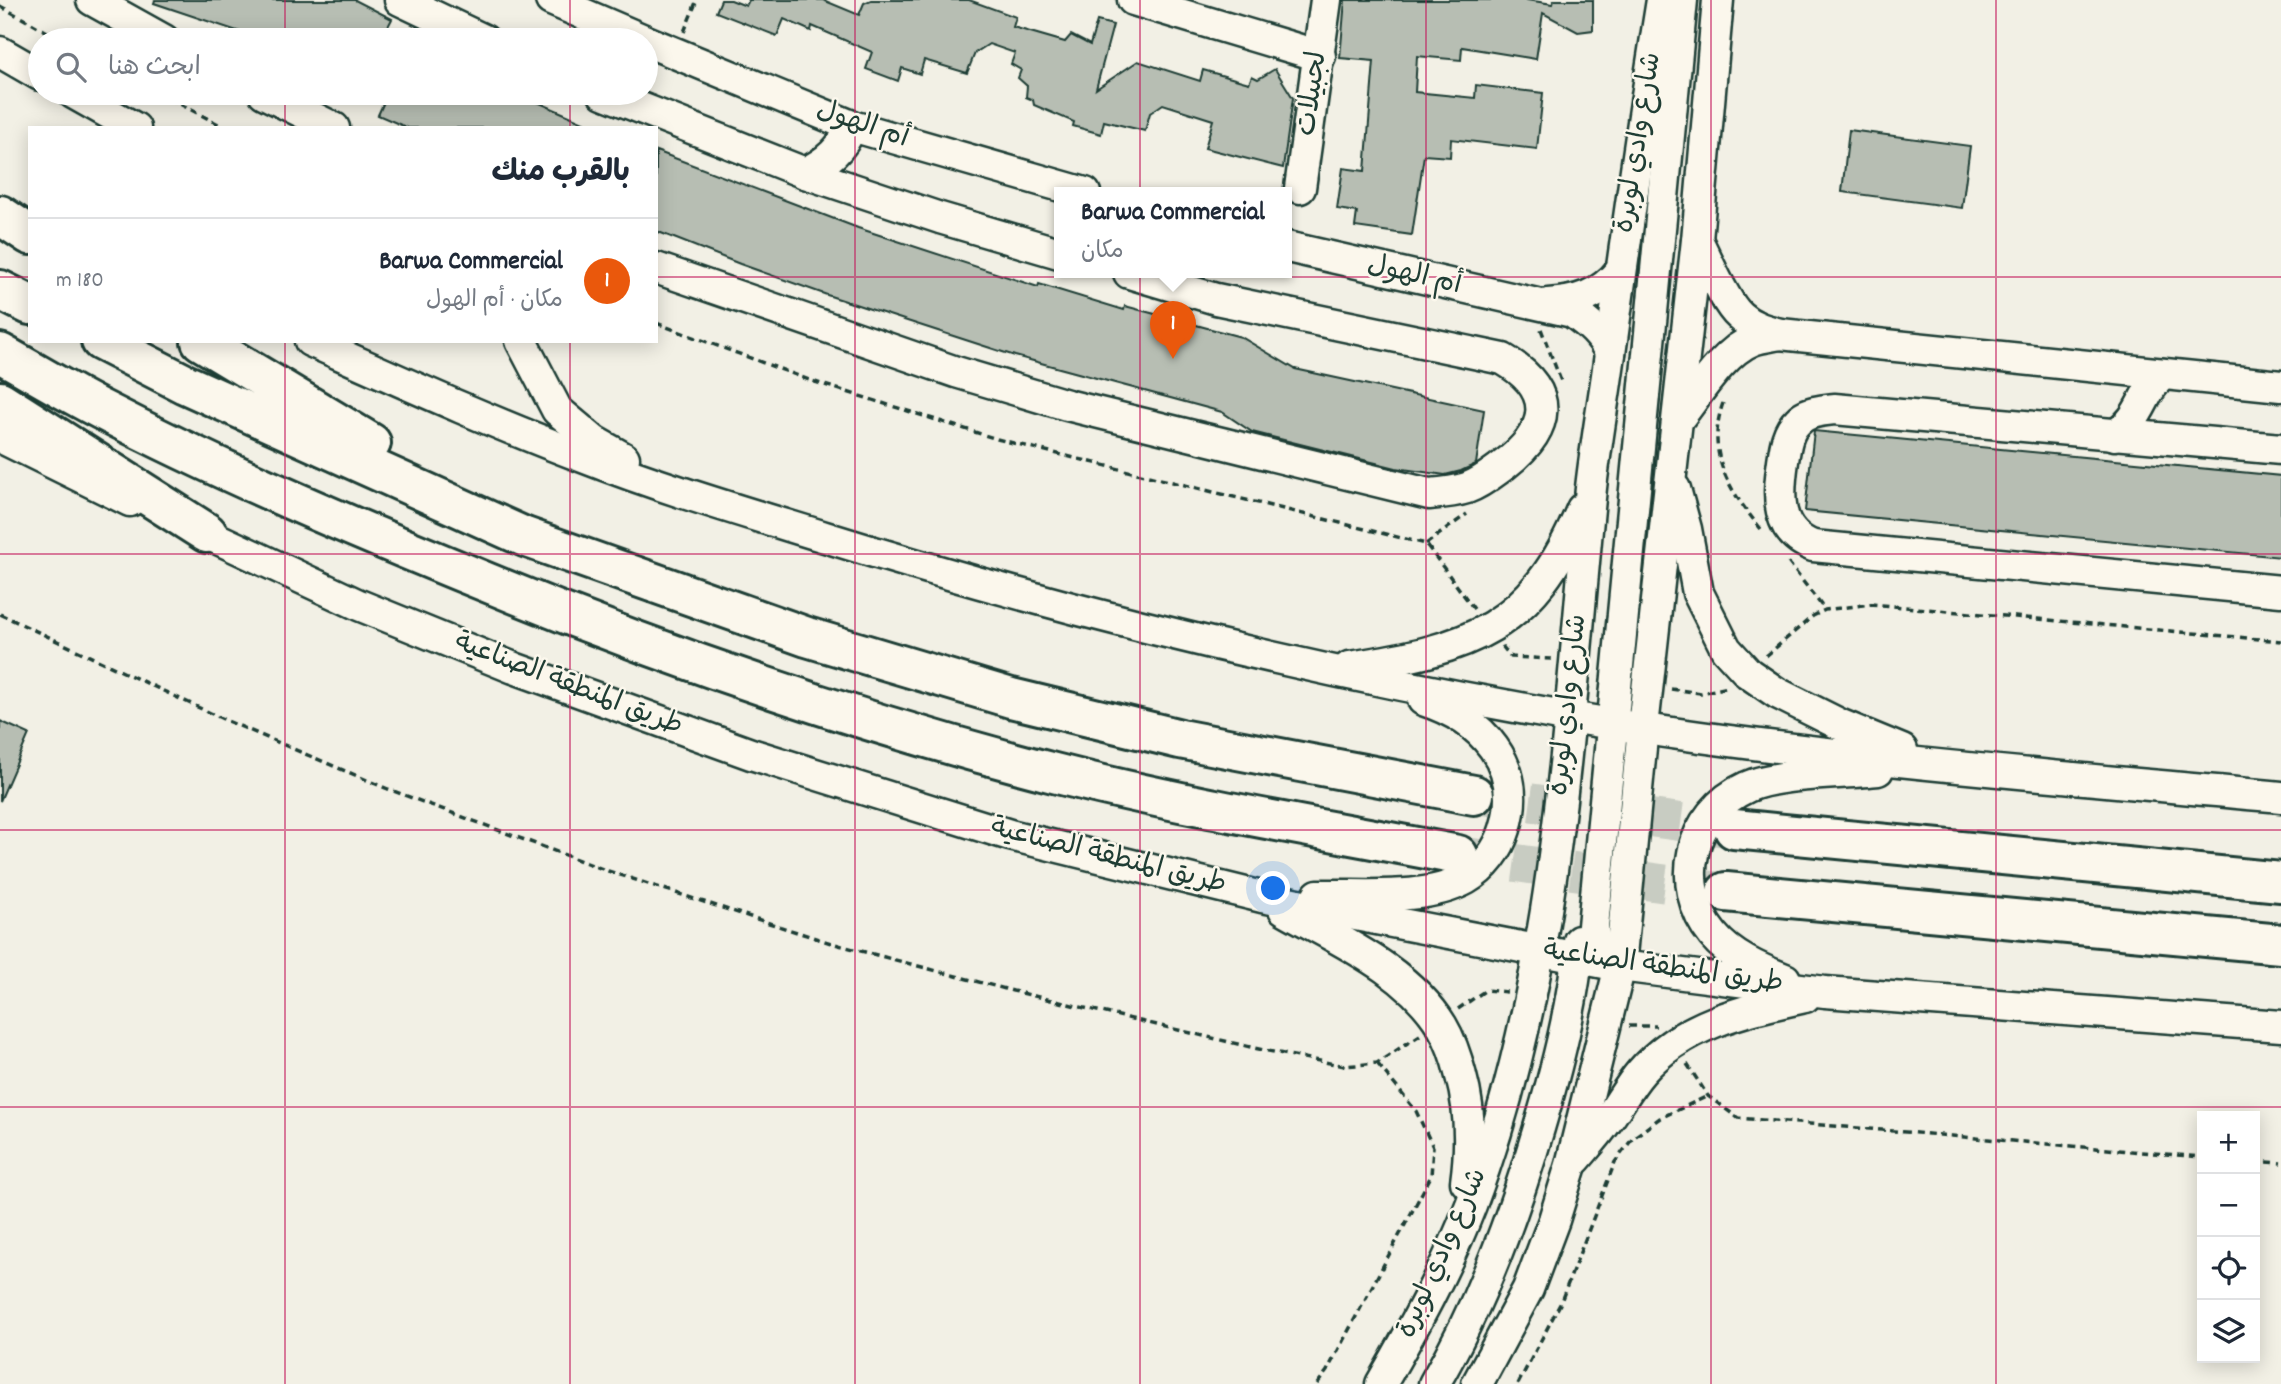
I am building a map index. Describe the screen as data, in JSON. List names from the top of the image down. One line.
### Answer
{"streets":{"street":["لجبيلات","أم الهول","شارع وادي لوبرة","طريق المنطقة الصناعية"]},"crossings":[["أم الهول","شارع وادي لوبرة"],["شارع وادي لوبرة","طريق المنطقة الصناعية"]],"page":{"search":"ابحث هنا","heading":"بالقرب منك","popup":["Barwa Commercial","مكان"],"list":[{"mark":"1","name":"Barwa Commercial","note":"مكان · أم الهول","value":"180 m"}],"pins":"1","map_buttons":["+","−"]}}
